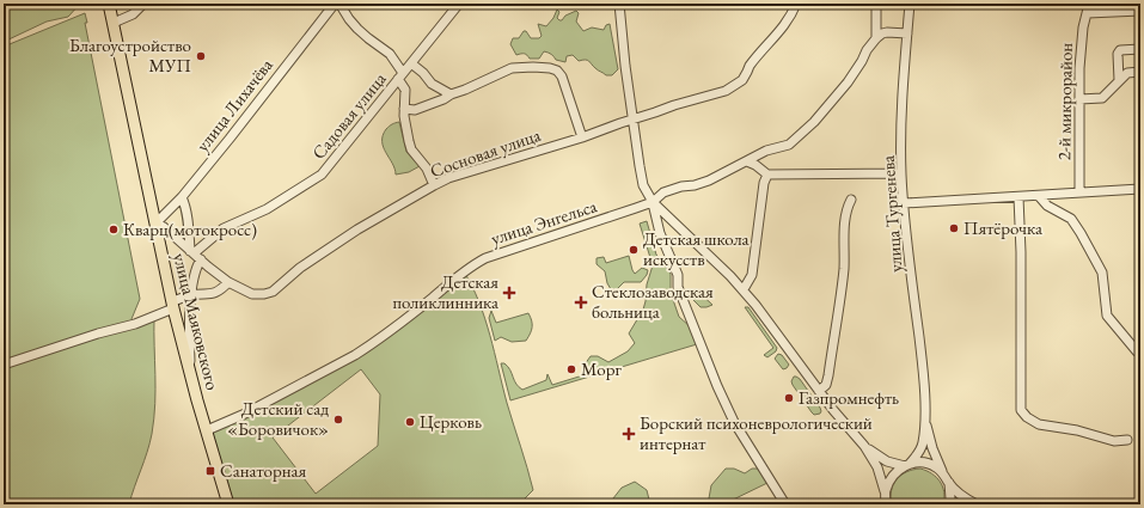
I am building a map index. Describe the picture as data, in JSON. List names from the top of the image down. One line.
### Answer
{"streets":{"main road":["улица Маяковского"],"street":["2-й микрорайон","улица Лихачёва","Садовая улица","Сосновая улица","улица Тургенева","улица Энгельса"]},"crossings":[["улица Лихачёва","Сосновая улица"],["улица Лихачёва","улица Маяковского"],["Садовая улица","Сосновая улица"],["Сосновая улица","улица Маяковского"],["улица Энгельса","улица Маяковского"]],"places":{"other":["Благоустройство МУП","Пятёрочка","Кварц(мотокросс)","Детская школа искусств","Морг","Газпромнефть","Детский сад «Боровичок»","Церковь"],"health":["Детская поликлинника","Стеклозаводская больница","Борский психоневрологический интернат"],"transit":["Санаторная"]}}
